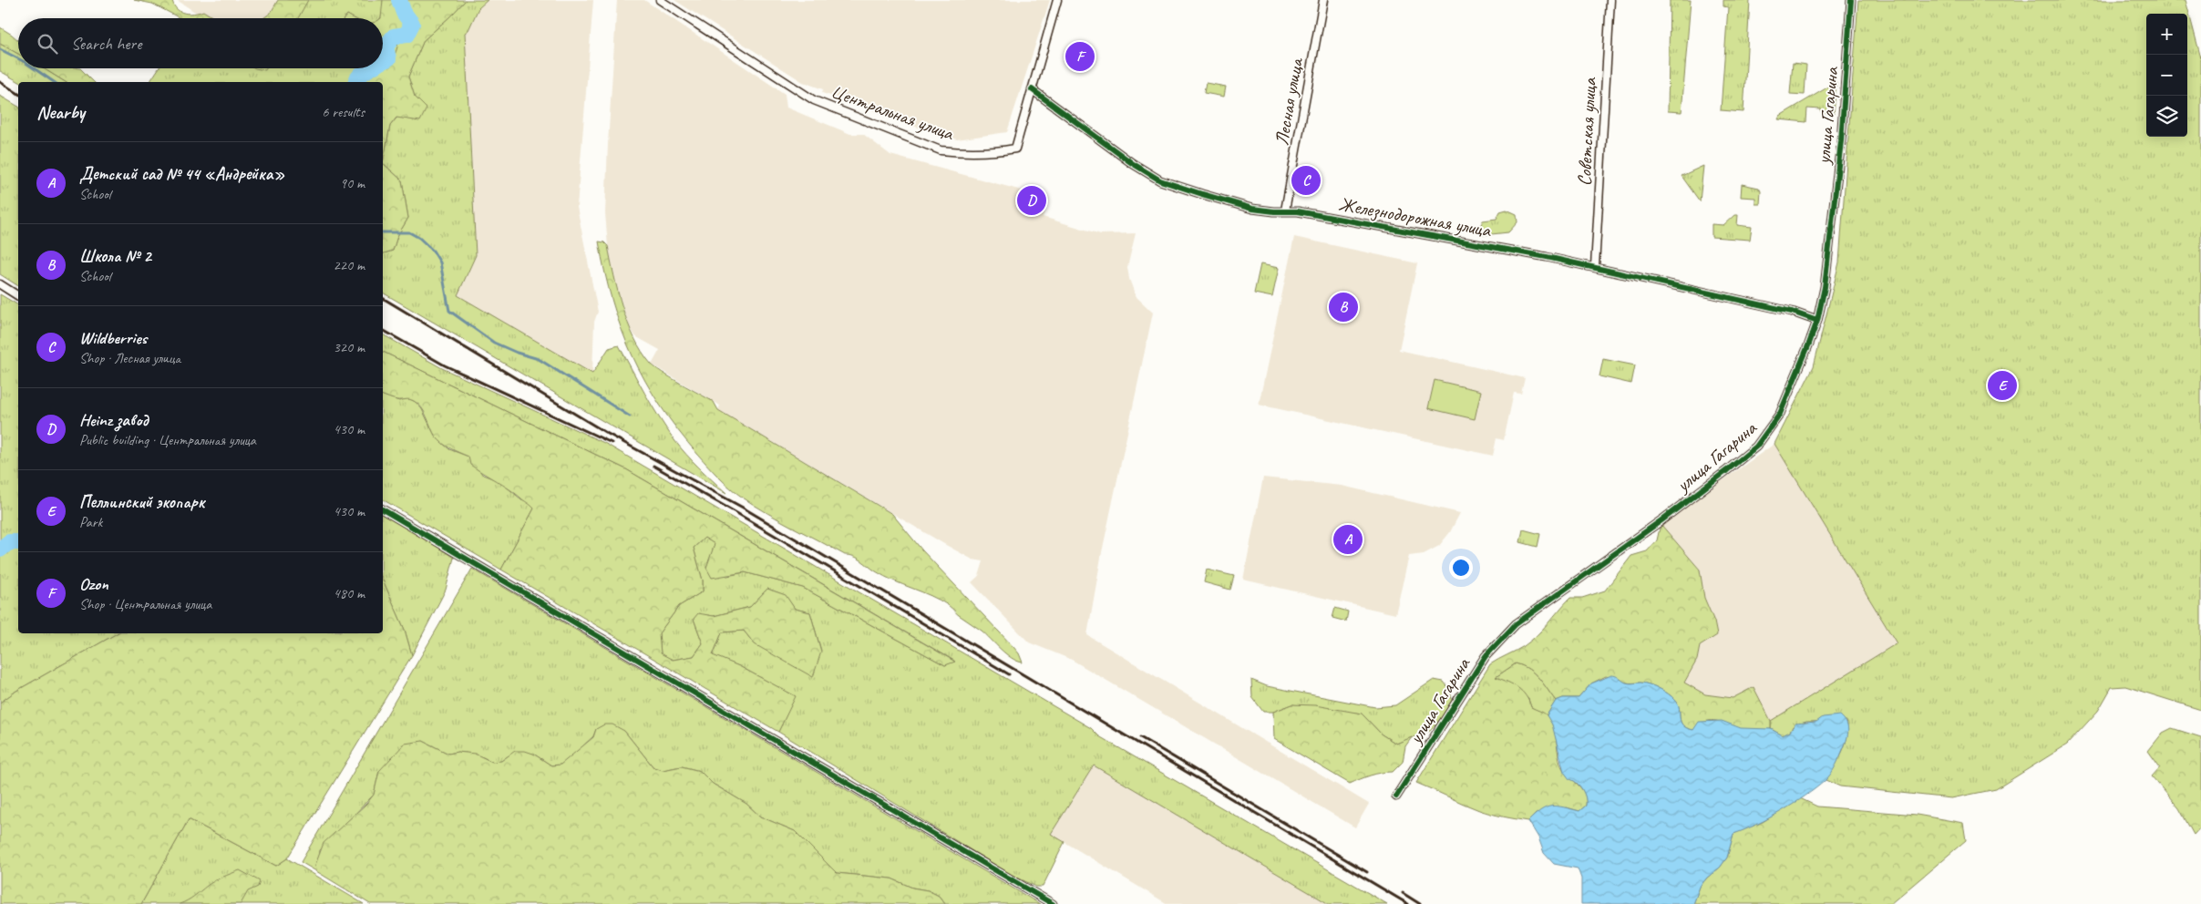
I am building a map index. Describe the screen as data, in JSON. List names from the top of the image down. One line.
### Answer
{"streets":{"street":["Лесная улица","Центральная улица","улица Гагарина","Советская улица","Железнодорожная улица"]},"crossings":[["Лесная улица","Железнодорожная улица"],["Центральная улица","Железнодорожная улица"],["улица Гагарина","Железнодорожная улица"],["Советская улица","Железнодорожная улица"]],"page":{"map_buttons":["+","−"],"search":"Search here","pins":["F","C","D","B","E","A"],"heading":["Nearby","6 results"],"list":[{"mark":"A","name":"Детский сад № 44 «Андрейка»","note":"School","value":"90 m"},{"mark":"B","name":"Школа № 2","note":"School","value":"220 m"},{"mark":"C","name":"Wildberries","note":"Shop · Лесная улица","value":"320 m"},{"mark":"D","name":"Heinz завод","note":"Public building · Центральная улица","value":"430 m"},{"mark":"E","name":"Пеллинский экопарк","note":"Park","value":"430 m"},{"mark":"F","name":"Ozon","note":"Shop · Центральная улица","value":"480 m"}]}}
